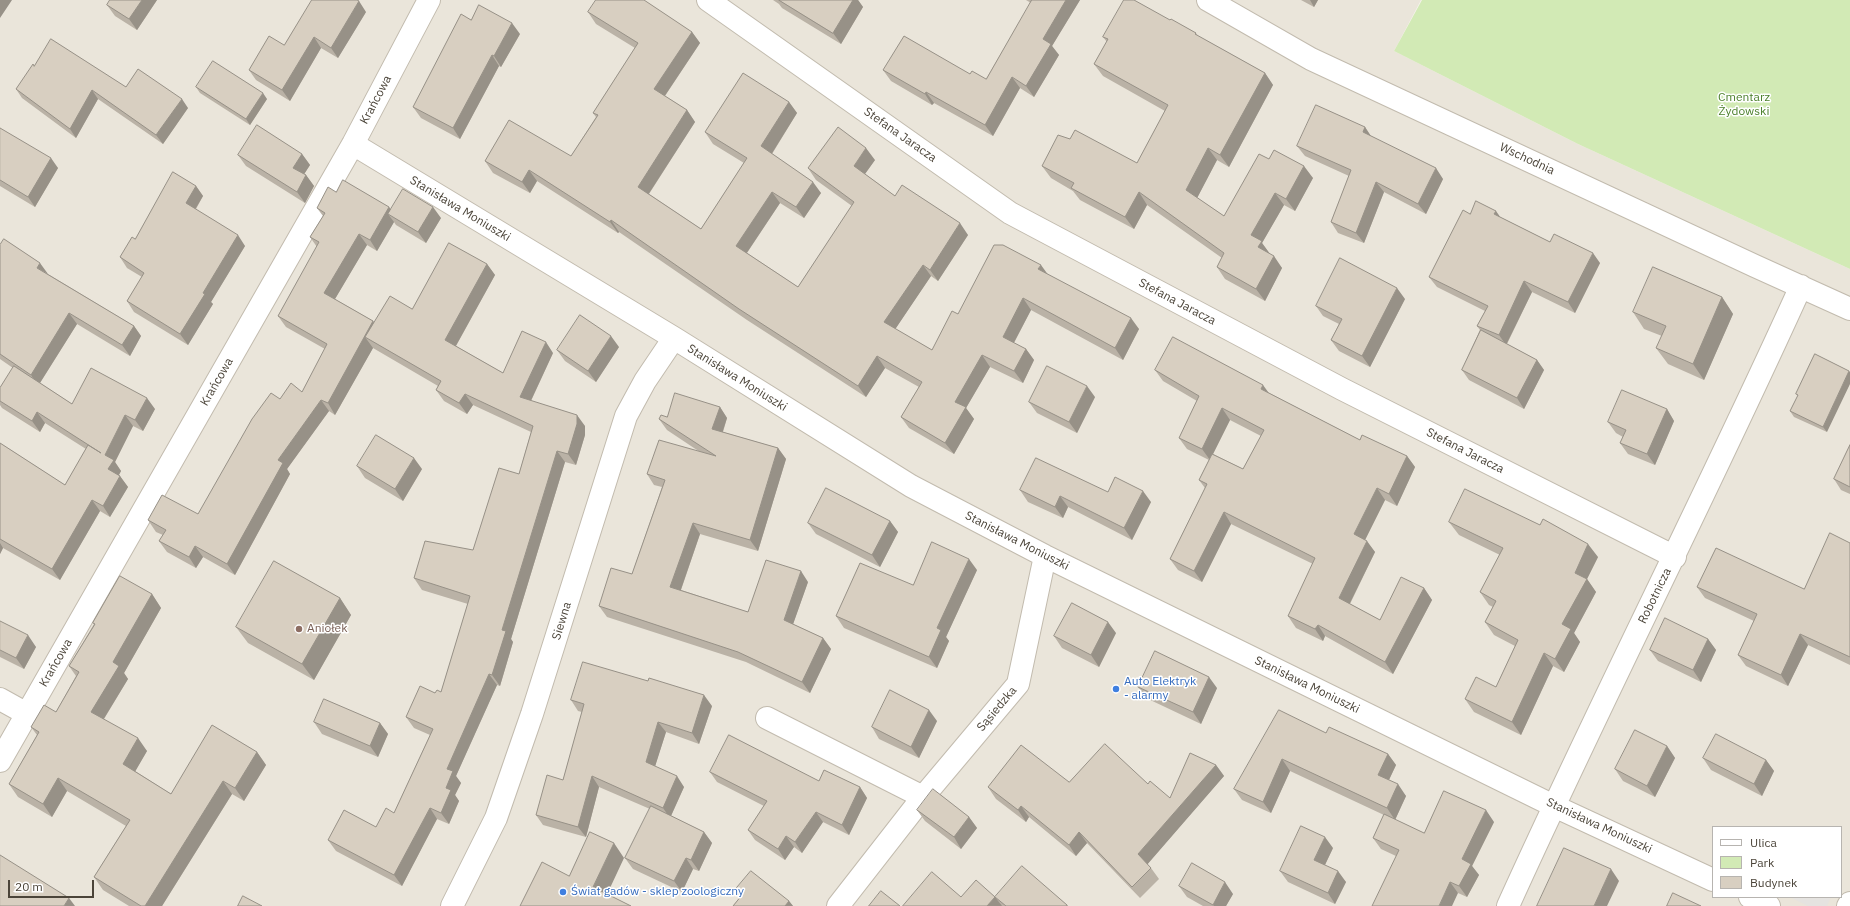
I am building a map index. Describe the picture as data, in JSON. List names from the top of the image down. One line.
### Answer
{"streets":{"street":["Krańcowa","Stefana Jaracza","Wschodnia","Stanisława Moniuszki","Robotnicza","Siewna","Sąsiedzka"]},"crossings":[["Krańcowa","Stanisława Moniuszki"],["Stefana Jaracza","Robotnicza"],["Wschodnia","Robotnicza"],["Stanisława Moniuszki","Robotnicza"],["Stanisława Moniuszki","Siewna"],["Stanisława Moniuszki","Sąsiedzka"]],"parks":["Cmentarz Żydowski"],"places":["Aniołek","Auto Elektryk - alarmy","Świat gadów - sklep zoologiczny"],"legend":["Ulica","Park","Budynek"],"scale_bar":"20 m"}
